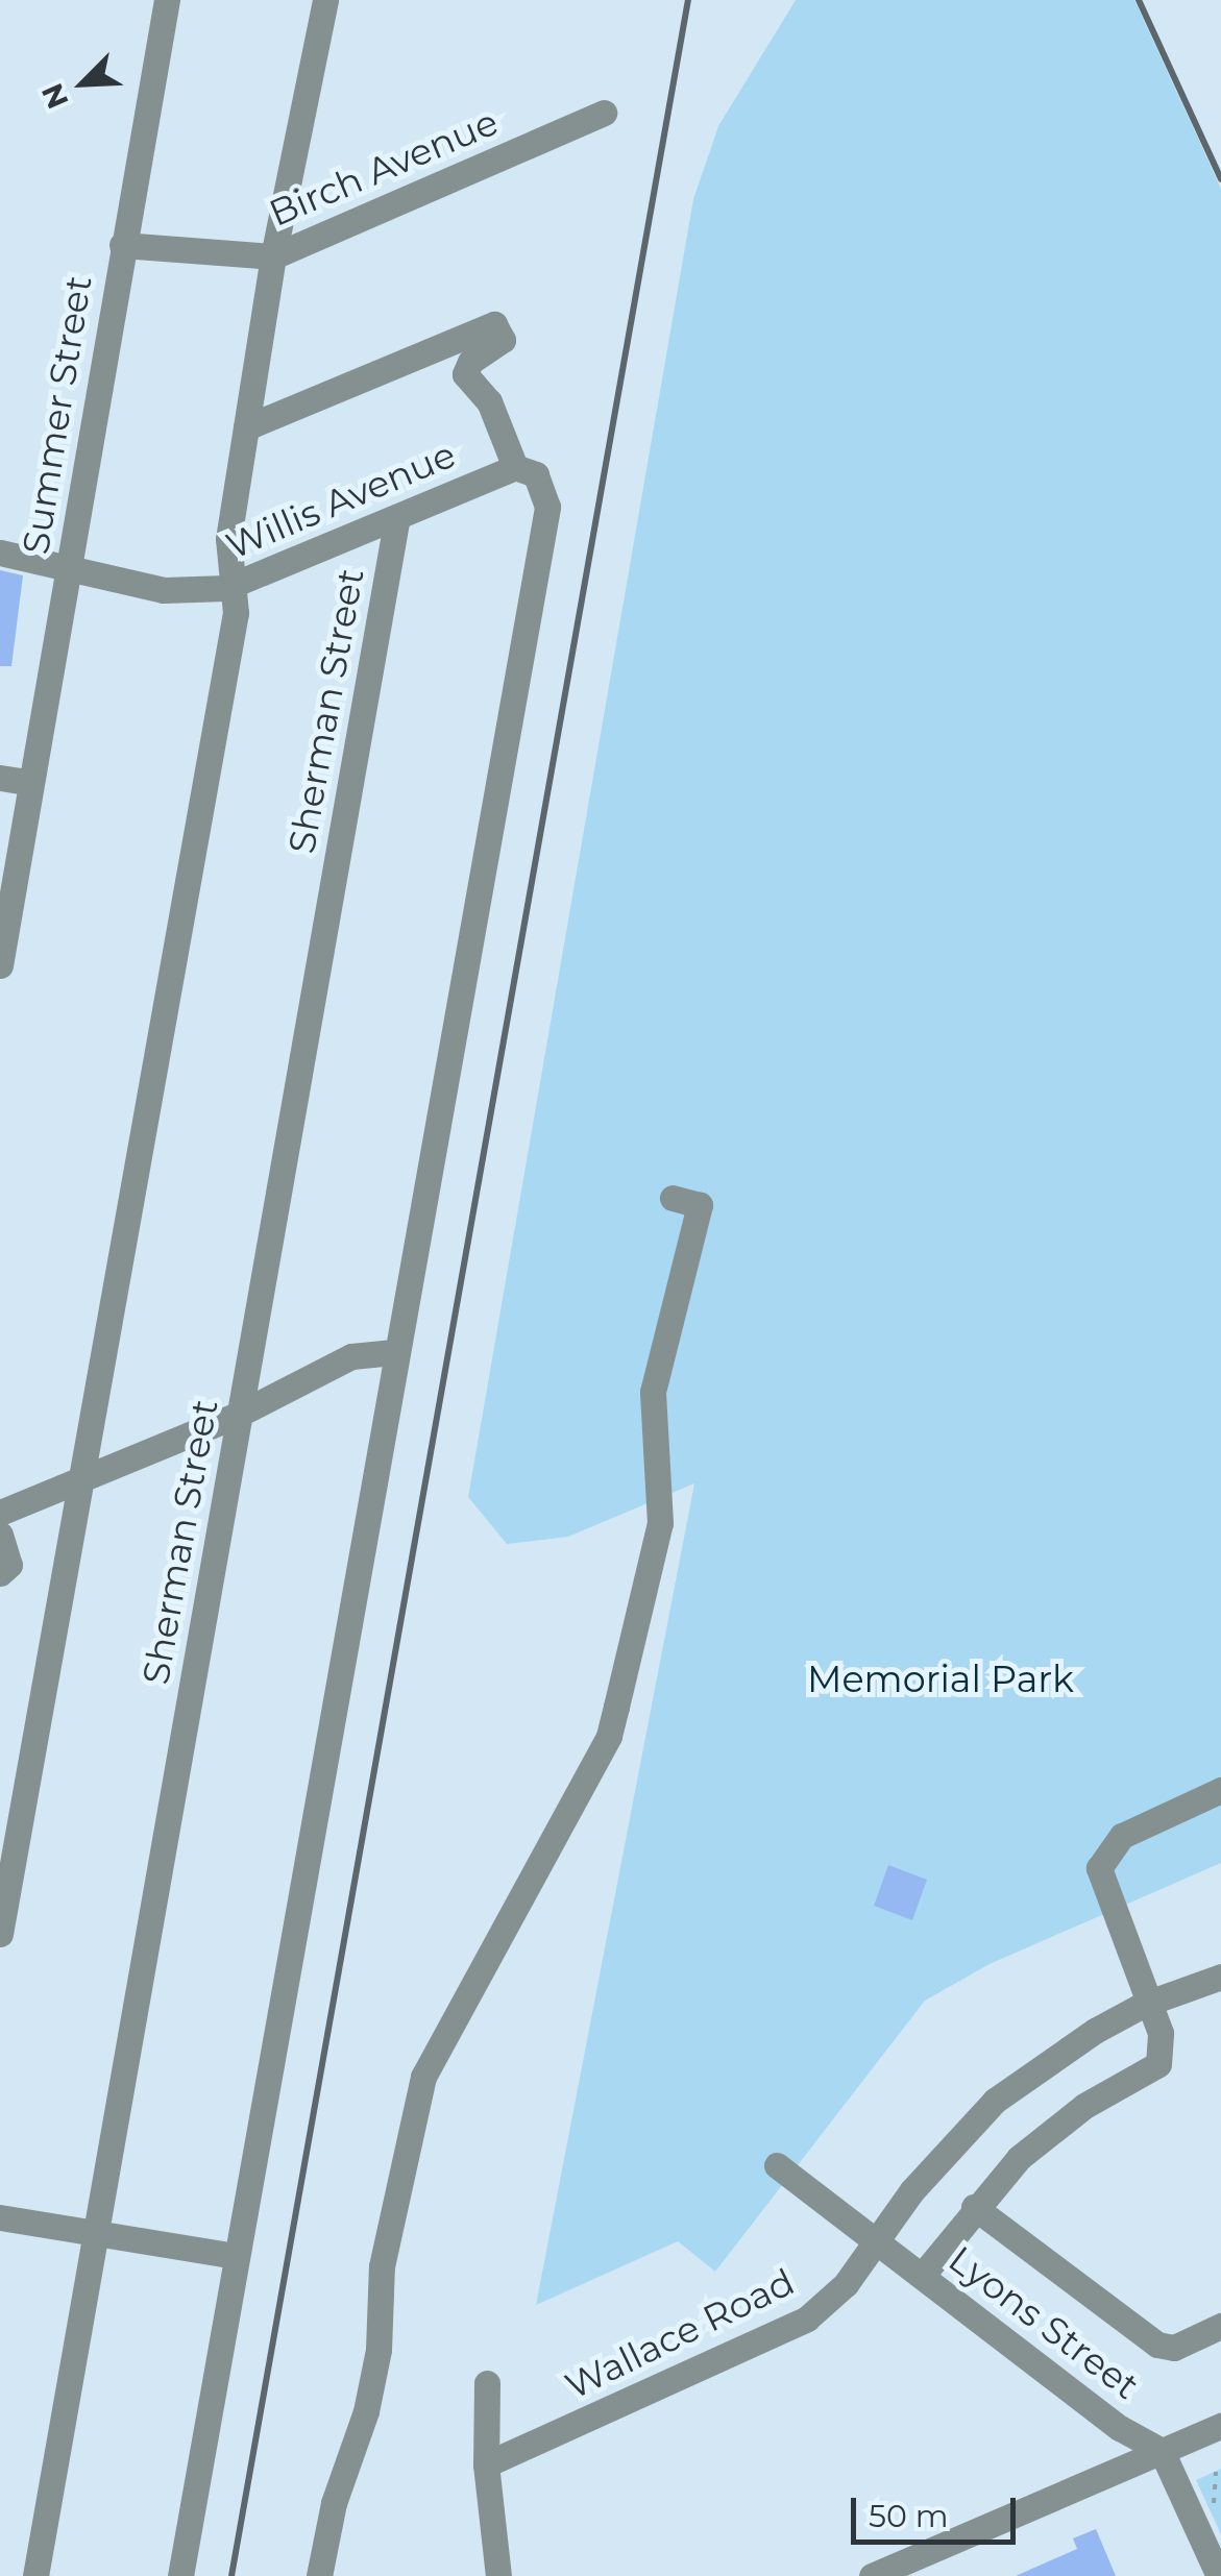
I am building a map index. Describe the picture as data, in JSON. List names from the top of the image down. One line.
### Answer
{"streets":{"street":["Birch Avenue","Summer Street","Willis Avenue","Sherman Street","Lyons Street","Wallace Road"]},"crossings":[["Birch Avenue","Summer Street"],["Summer Street","Willis Avenue"],["Willis Avenue","Sherman Street"],["Lyons Street","Wallace Road"]],"parks":["Memorial Park"],"scale_bar":"50 m","north":"bottom left"}
